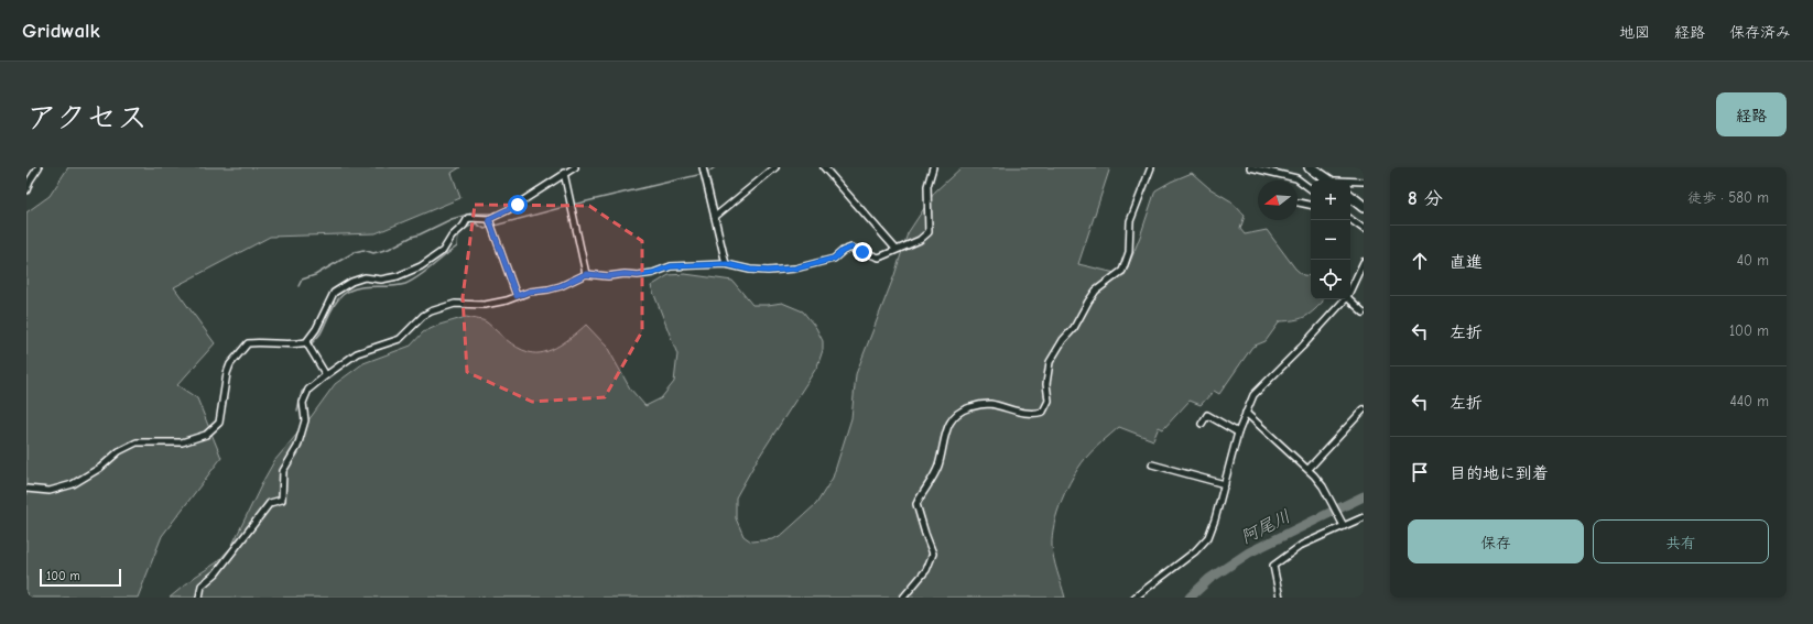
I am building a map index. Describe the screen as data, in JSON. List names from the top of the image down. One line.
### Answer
{"water":["阿尾川"],"scale_bar":"100 m","north":"left","page":{"header":"Gridwalk","nav":["地図","経路","保存済み"],"title":"アクセス","buttons":["経路",["保存","共有"]],"heading":["8 分","徒歩 · 580 m"],"map_buttons":["+","−"],"list":[["直進","40 m"],["左折","100 m"],["左折","440 m"],"目的地に到着"],"scale":"100 m"}}
